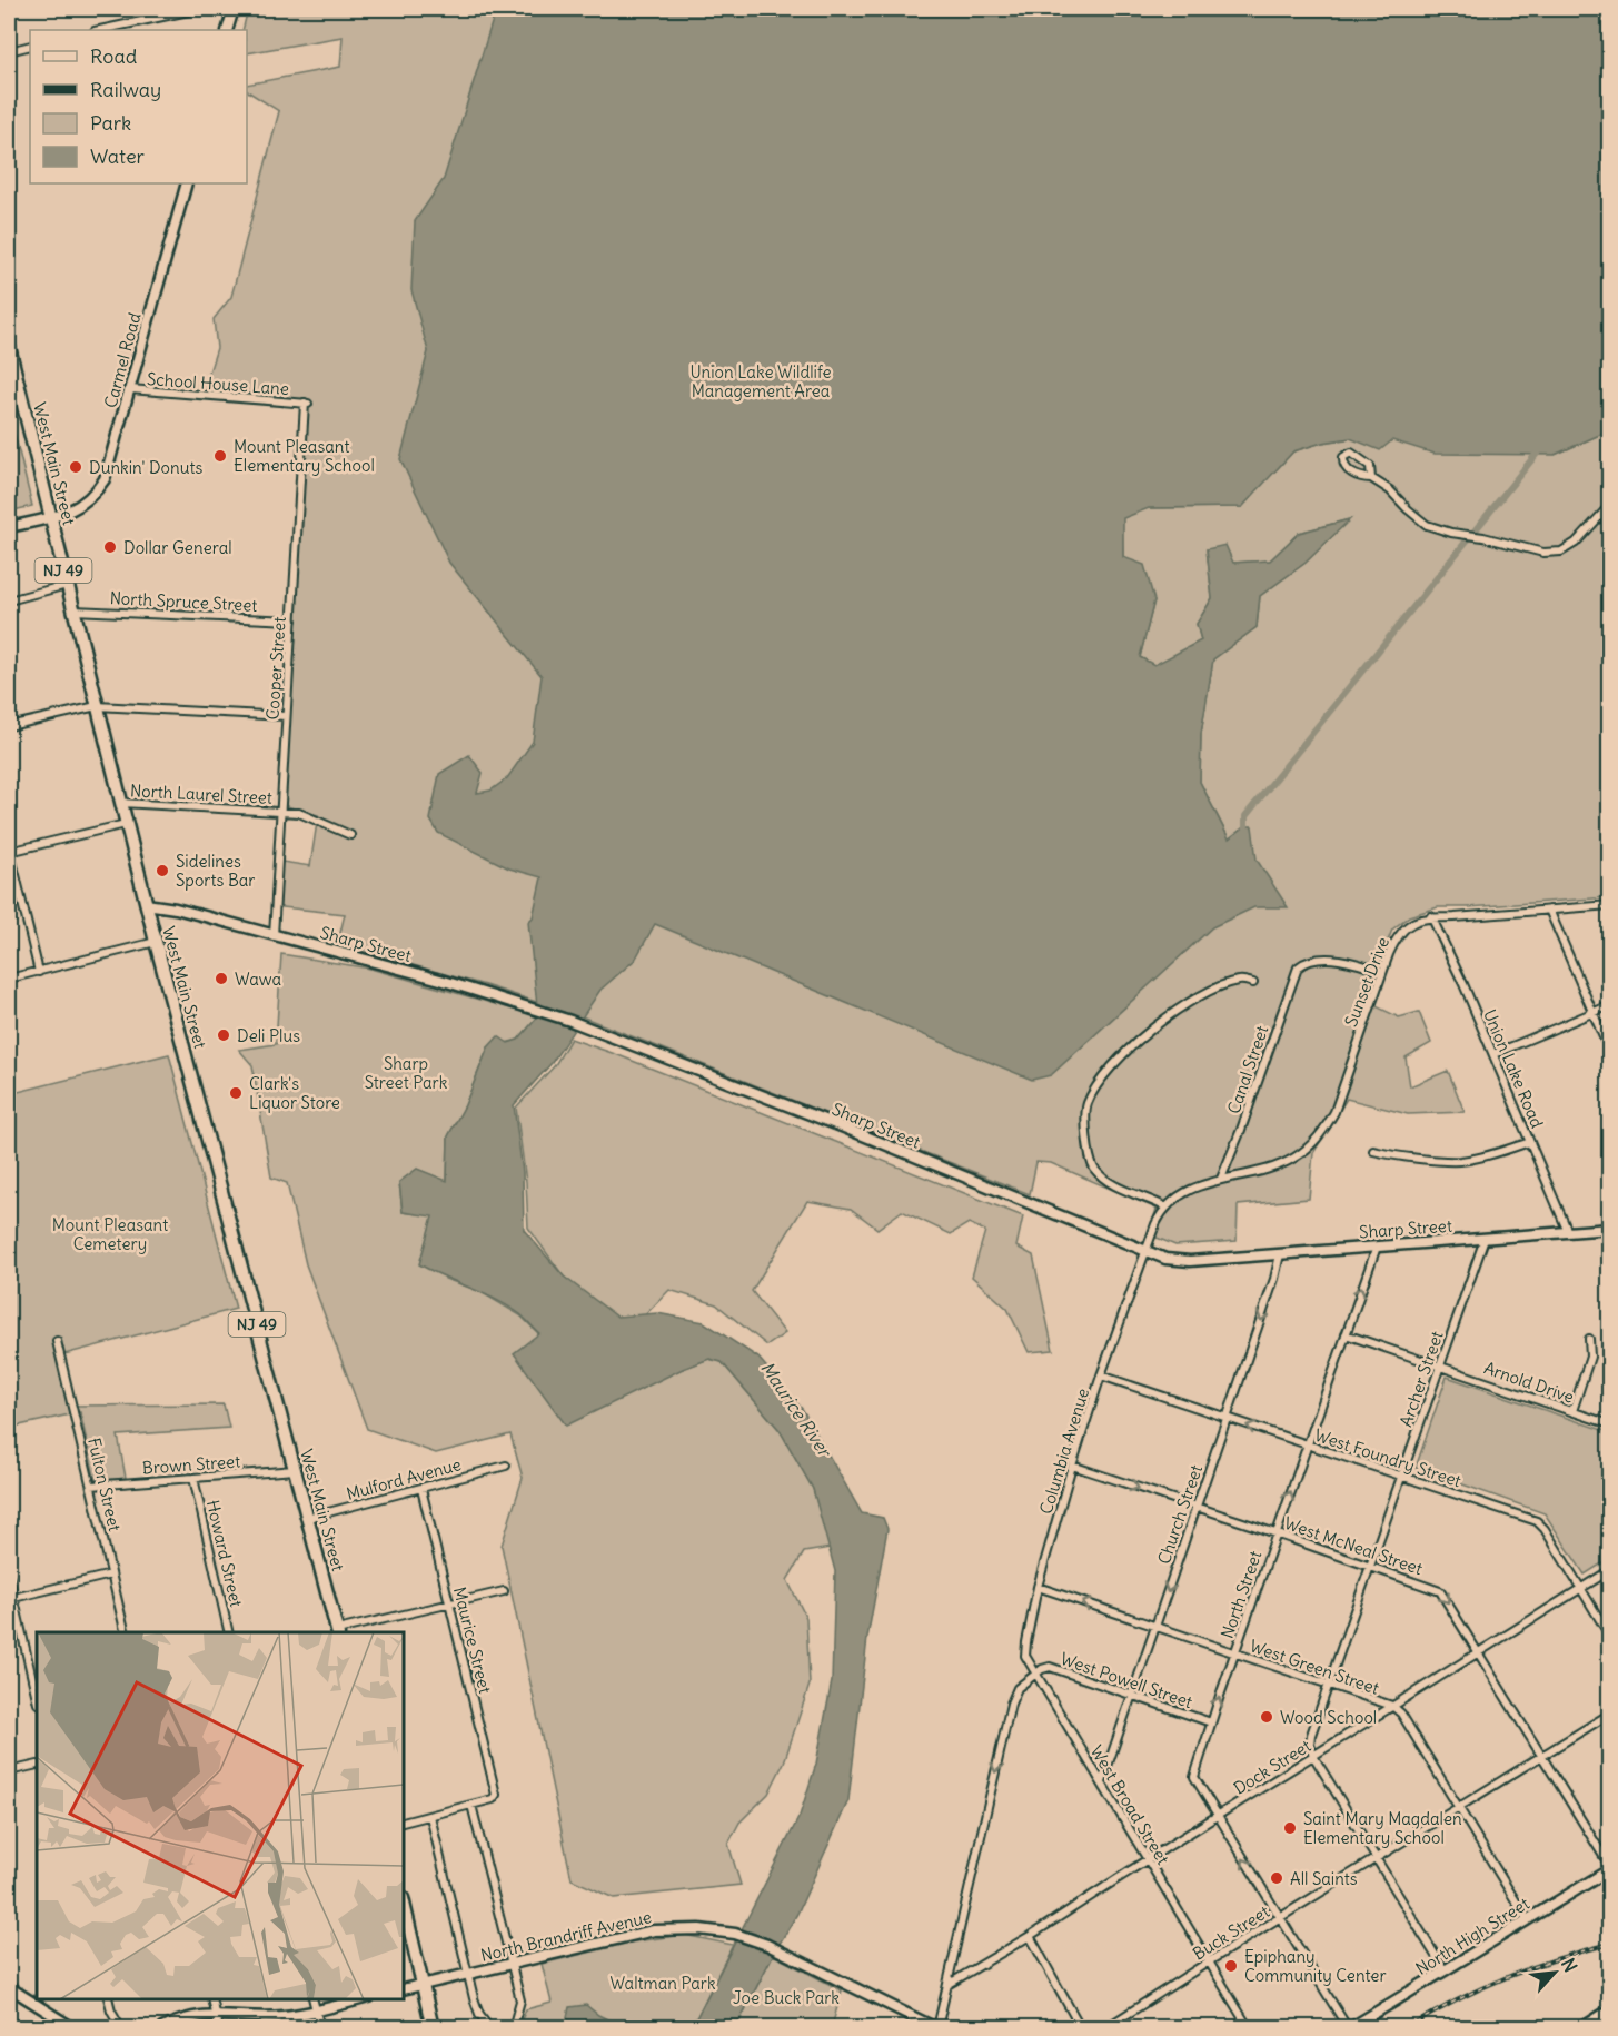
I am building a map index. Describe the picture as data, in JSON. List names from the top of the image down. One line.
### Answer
{"streets":{"highway":["West Main Street","NJ 49"],"street":["Carmel Road","School House Lane","North Spruce Street","Cooper Street","North Laurel Street","Sharp Street","Sunset Drive","Union Lake Road","Canal Street","Archer Street","Arnold Drive","Columbia Avenue","West Foundry Street","Brown Street","Mulford Avenue","Fulton Street","Church Street","West McNeal Street","Howard Street","North Street","Maurice Street","West Green Street","West Powell Street","Dock Street","West Broad Street","Buck Street","North Brandriff Avenue","North High Street"]},"crossings":[["Carmel Road","School House Lane"],["Carmel Road","West Main Street"],["School House Lane","Cooper Street"],["West Main Street","North Spruce Street"],["West Main Street","North Laurel Street"],["West Main Street","Sharp Street"],["West Main Street","Brown Street"],["West Main Street","Mulford Avenue"],["North Spruce Street","Cooper Street"],["Cooper Street","North Laurel Street"],["Cooper Street","Sharp Street"],["Sharp Street","Union Lake Road"],["Sharp Street","Archer Street"],["Sharp Street","Columbia Avenue"],["Sharp Street","Church Street"],["Sharp Street","North Street"],["Sunset Drive","Union Lake Road"],["Sunset Drive","Canal Street"],["Sunset Drive","Columbia Avenue"],["Archer Street","Arnold Drive"],["Archer Street","West Foundry Street"],["Archer Street","West McNeal Street"],["Archer Street","West Green Street"],["Archer Street","Dock Street"],["Arnold Drive","North Street"],["Columbia Avenue","West Foundry Street"],["Columbia Avenue","West McNeal Street"],["Columbia Avenue","West Green Street"],["Columbia Avenue","West Broad Street"],["West Foundry Street","Church Street"],["West Foundry Street","North Street"],["West Foundry Street","Dock Street"],["Brown Street","Fulton Street"],["Brown Street","Howard Street"],["Mulford Avenue","Maurice Street"],["Church Street","West McNeal Street"],["Church Street","West Green Street"],["Church Street","West Powell Street"],["Church Street","West Broad Street"],["West McNeal Street","North Street"],["West McNeal Street","Dock Street"],["West McNeal Street","Buck Street"],["West McNeal Street","North High Street"],["North Street","West Green Street"],["North Street","West Powell Street"],["North Street","Dock Street"],["West Green Street","Dock Street"],["West Green Street","Buck Street"],["West Green Street","North High Street"],["West Powell Street","West Broad Street"],["Dock Street","West Broad Street"],["West Broad Street","Buck Street"]],"one_way":["Church Street","West McNeal Street","North Street"],"water":["Maurice River"],"parks":["Union Lake Wildlife Management Area","Sharp Street Park","Mount Pleasant Cemetery","Waltman Park","Joe Buck Park"],"places":["Mount Pleasant Elementary School","Dunkin' Donuts","Dollar General","Sidelines Sports Bar","Wawa","Deli Plus","Clark's Liquor Store","Wood School","Saint Mary Magdalen Elementary School","All Saints","Epiphany Community Center"],"legend":["Road","Railway","Park","Water"],"north":"top right"}
